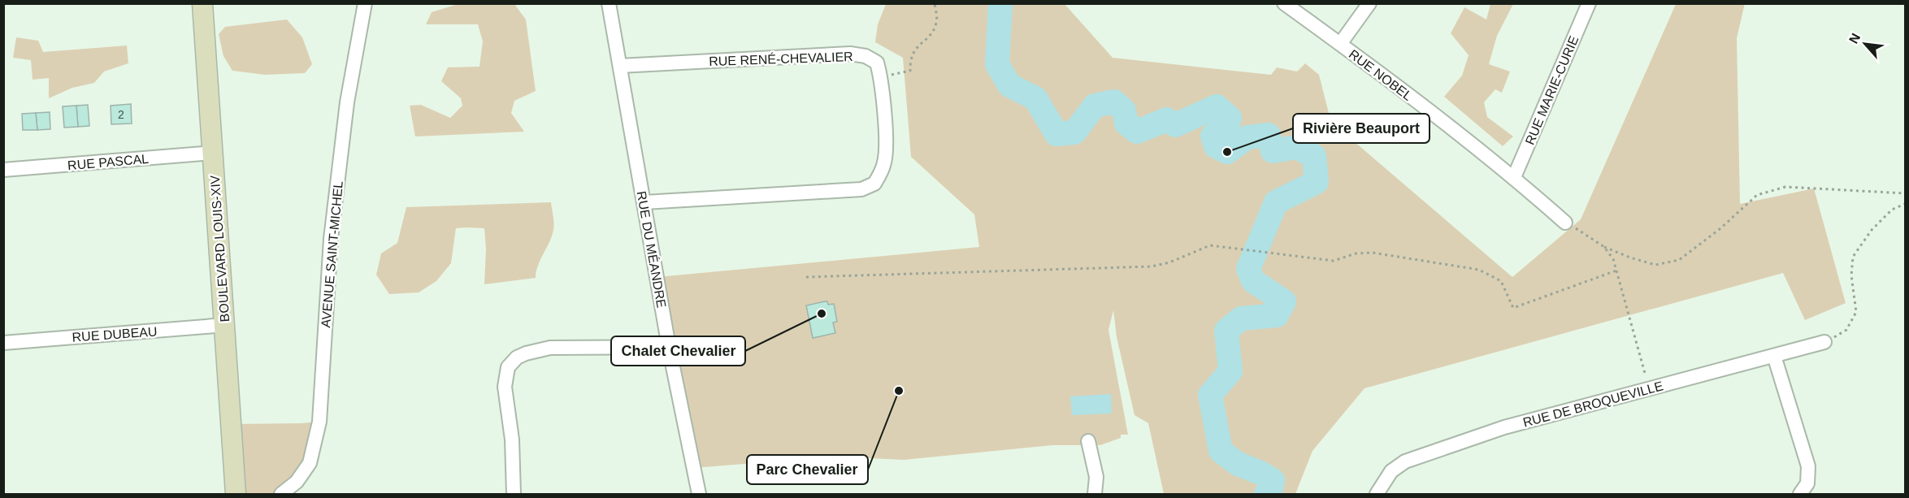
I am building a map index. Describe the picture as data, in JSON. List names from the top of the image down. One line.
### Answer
{"streets":{"main road":["BOULEVARD LOUIS-XIV"],"street":["RUE RENÉ-CHEVALIER","RUE NOBEL","RUE MARIE-CURIE","RUE PASCAL","RUE DU MÉANDRE","AVENUE SAINT-MICHEL","RUE DUBEAU","RUE DE BROQUEVILLE"]},"crossings":[["RUE RENÉ-CHEVALIER","RUE DU MÉANDRE"],["RUE NOBEL","RUE MARIE-CURIE"],["RUE PASCAL","BOULEVARD LOUIS-XIV"],["BOULEVARD LOUIS-XIV","RUE DUBEAU"]],"places":["Rivière Beauport","Chalet Chevalier","Parc Chevalier"],"house_numbers":["2"],"north":"top left"}
